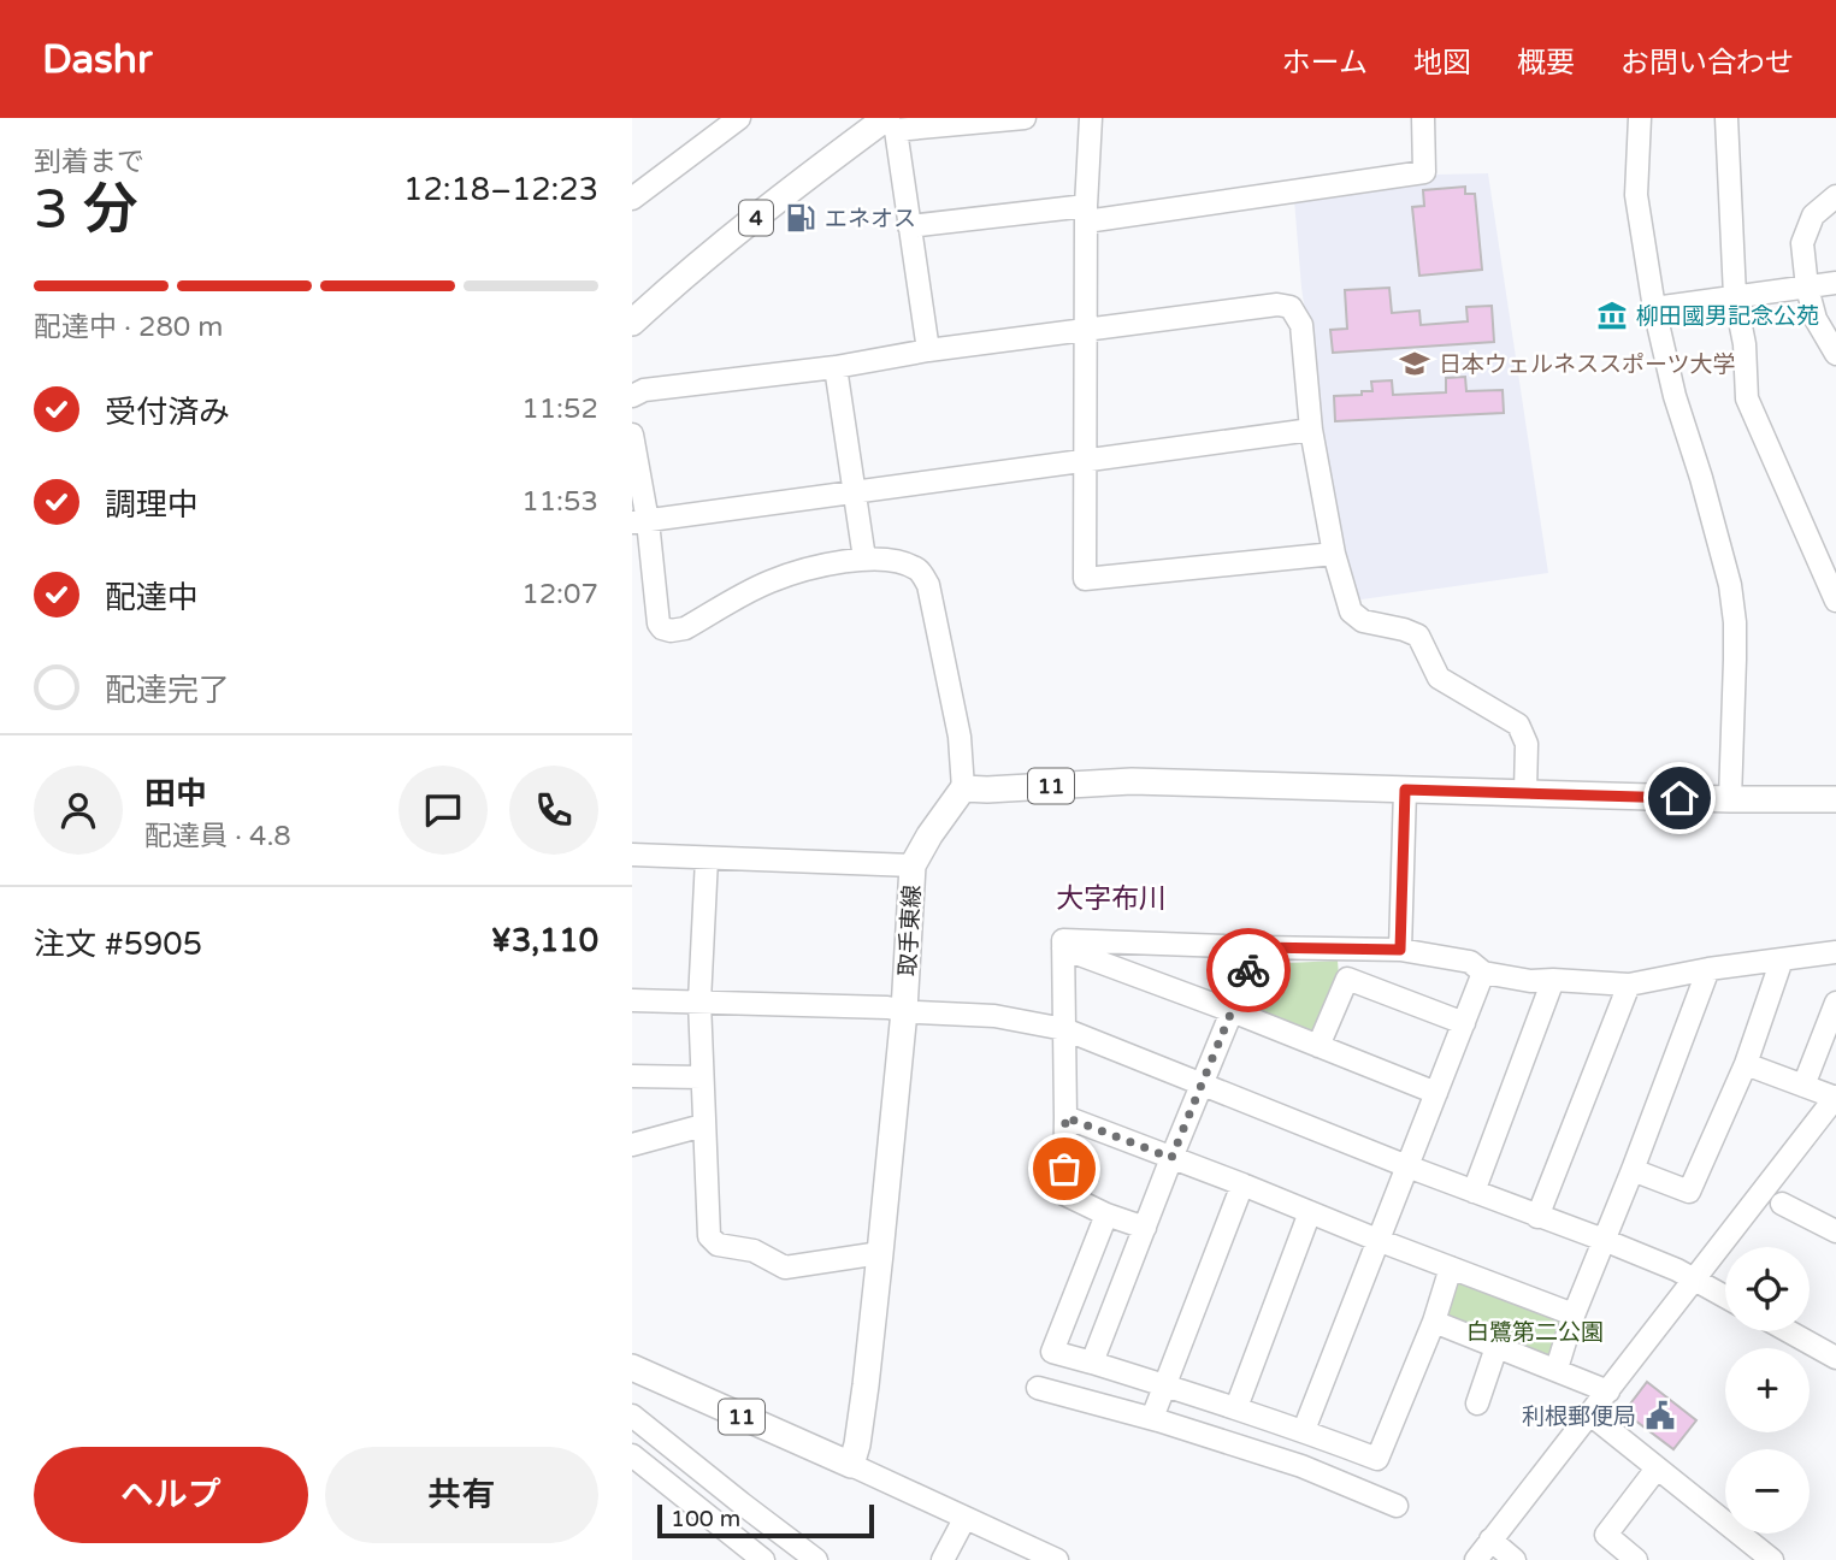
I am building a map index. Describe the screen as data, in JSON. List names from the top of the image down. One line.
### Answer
{"streets":{"main road":["4","11","取手東線"]},"crossings":[["11","取手東線"]],"districts":["大字布川"],"parks":["白鷺第二公園"],"places":{"fuel station":["エネオス"],"museum":["柳田國男記念公苑"],"school or university":["日本ウェルネススポーツ大学"],"public building":["利根郵便局"]},"scale_bar":"100 m","page":{"header":"Dashr","nav":["ホーム","地図","概要","お問い合わせ"],"heading":["3 分","到着まで","12:18–12:23"],"panel":["田中","配達員 · 4.8","注文 #5905","¥3,110"],"bar":"配達中 · 280 m","list":[["受付済み","11:52"],["調理中","11:53"],["配達中","12:07"],"配達完了"],"map_buttons":["+","−"],"buttons":["ヘルプ","共有"],"scale":"100 m"}}
